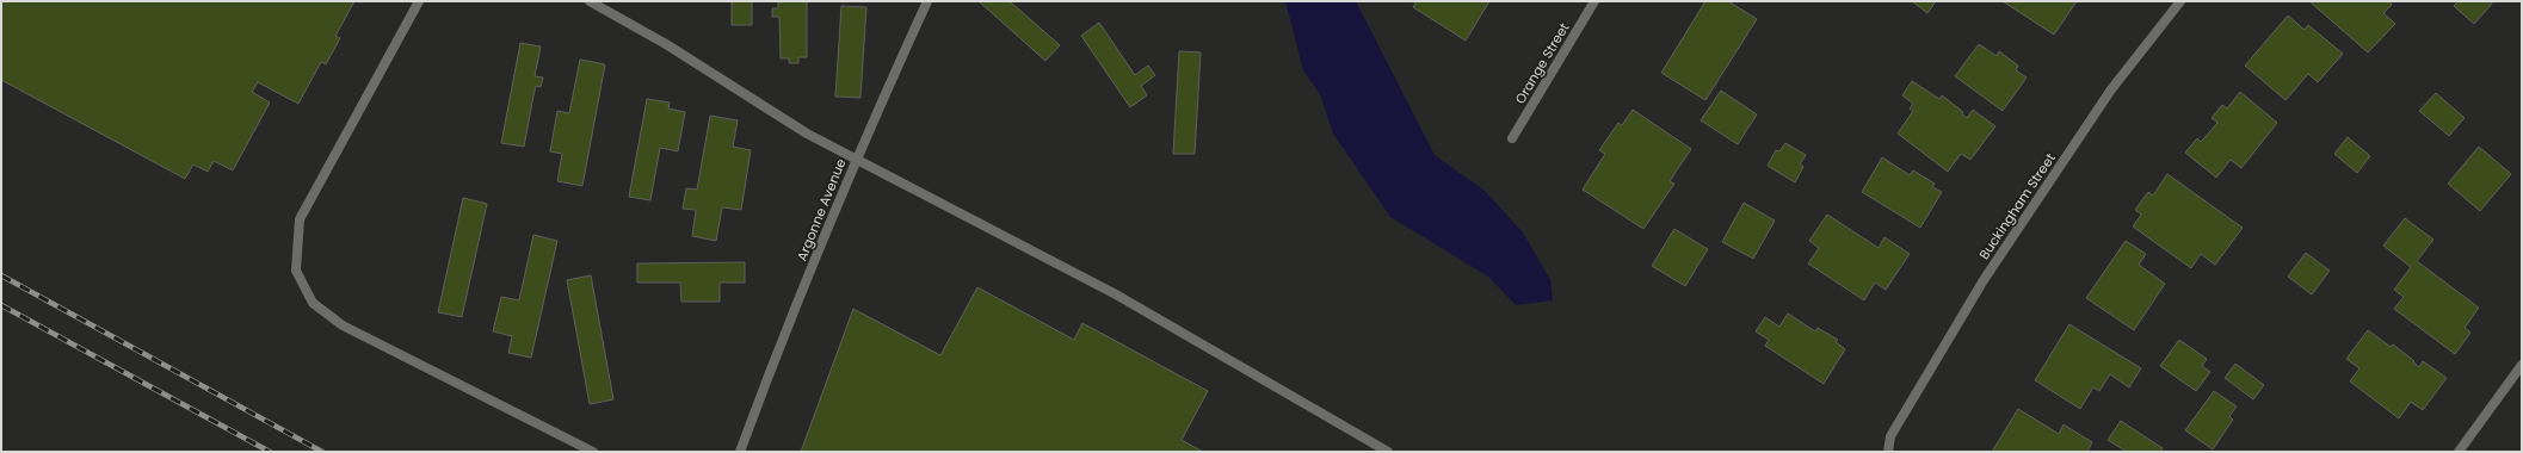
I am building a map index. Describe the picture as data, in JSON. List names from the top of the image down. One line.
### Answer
{"streets":{"street":["Orange Street","Buckingham Street","Argonne Avenue"]}}
